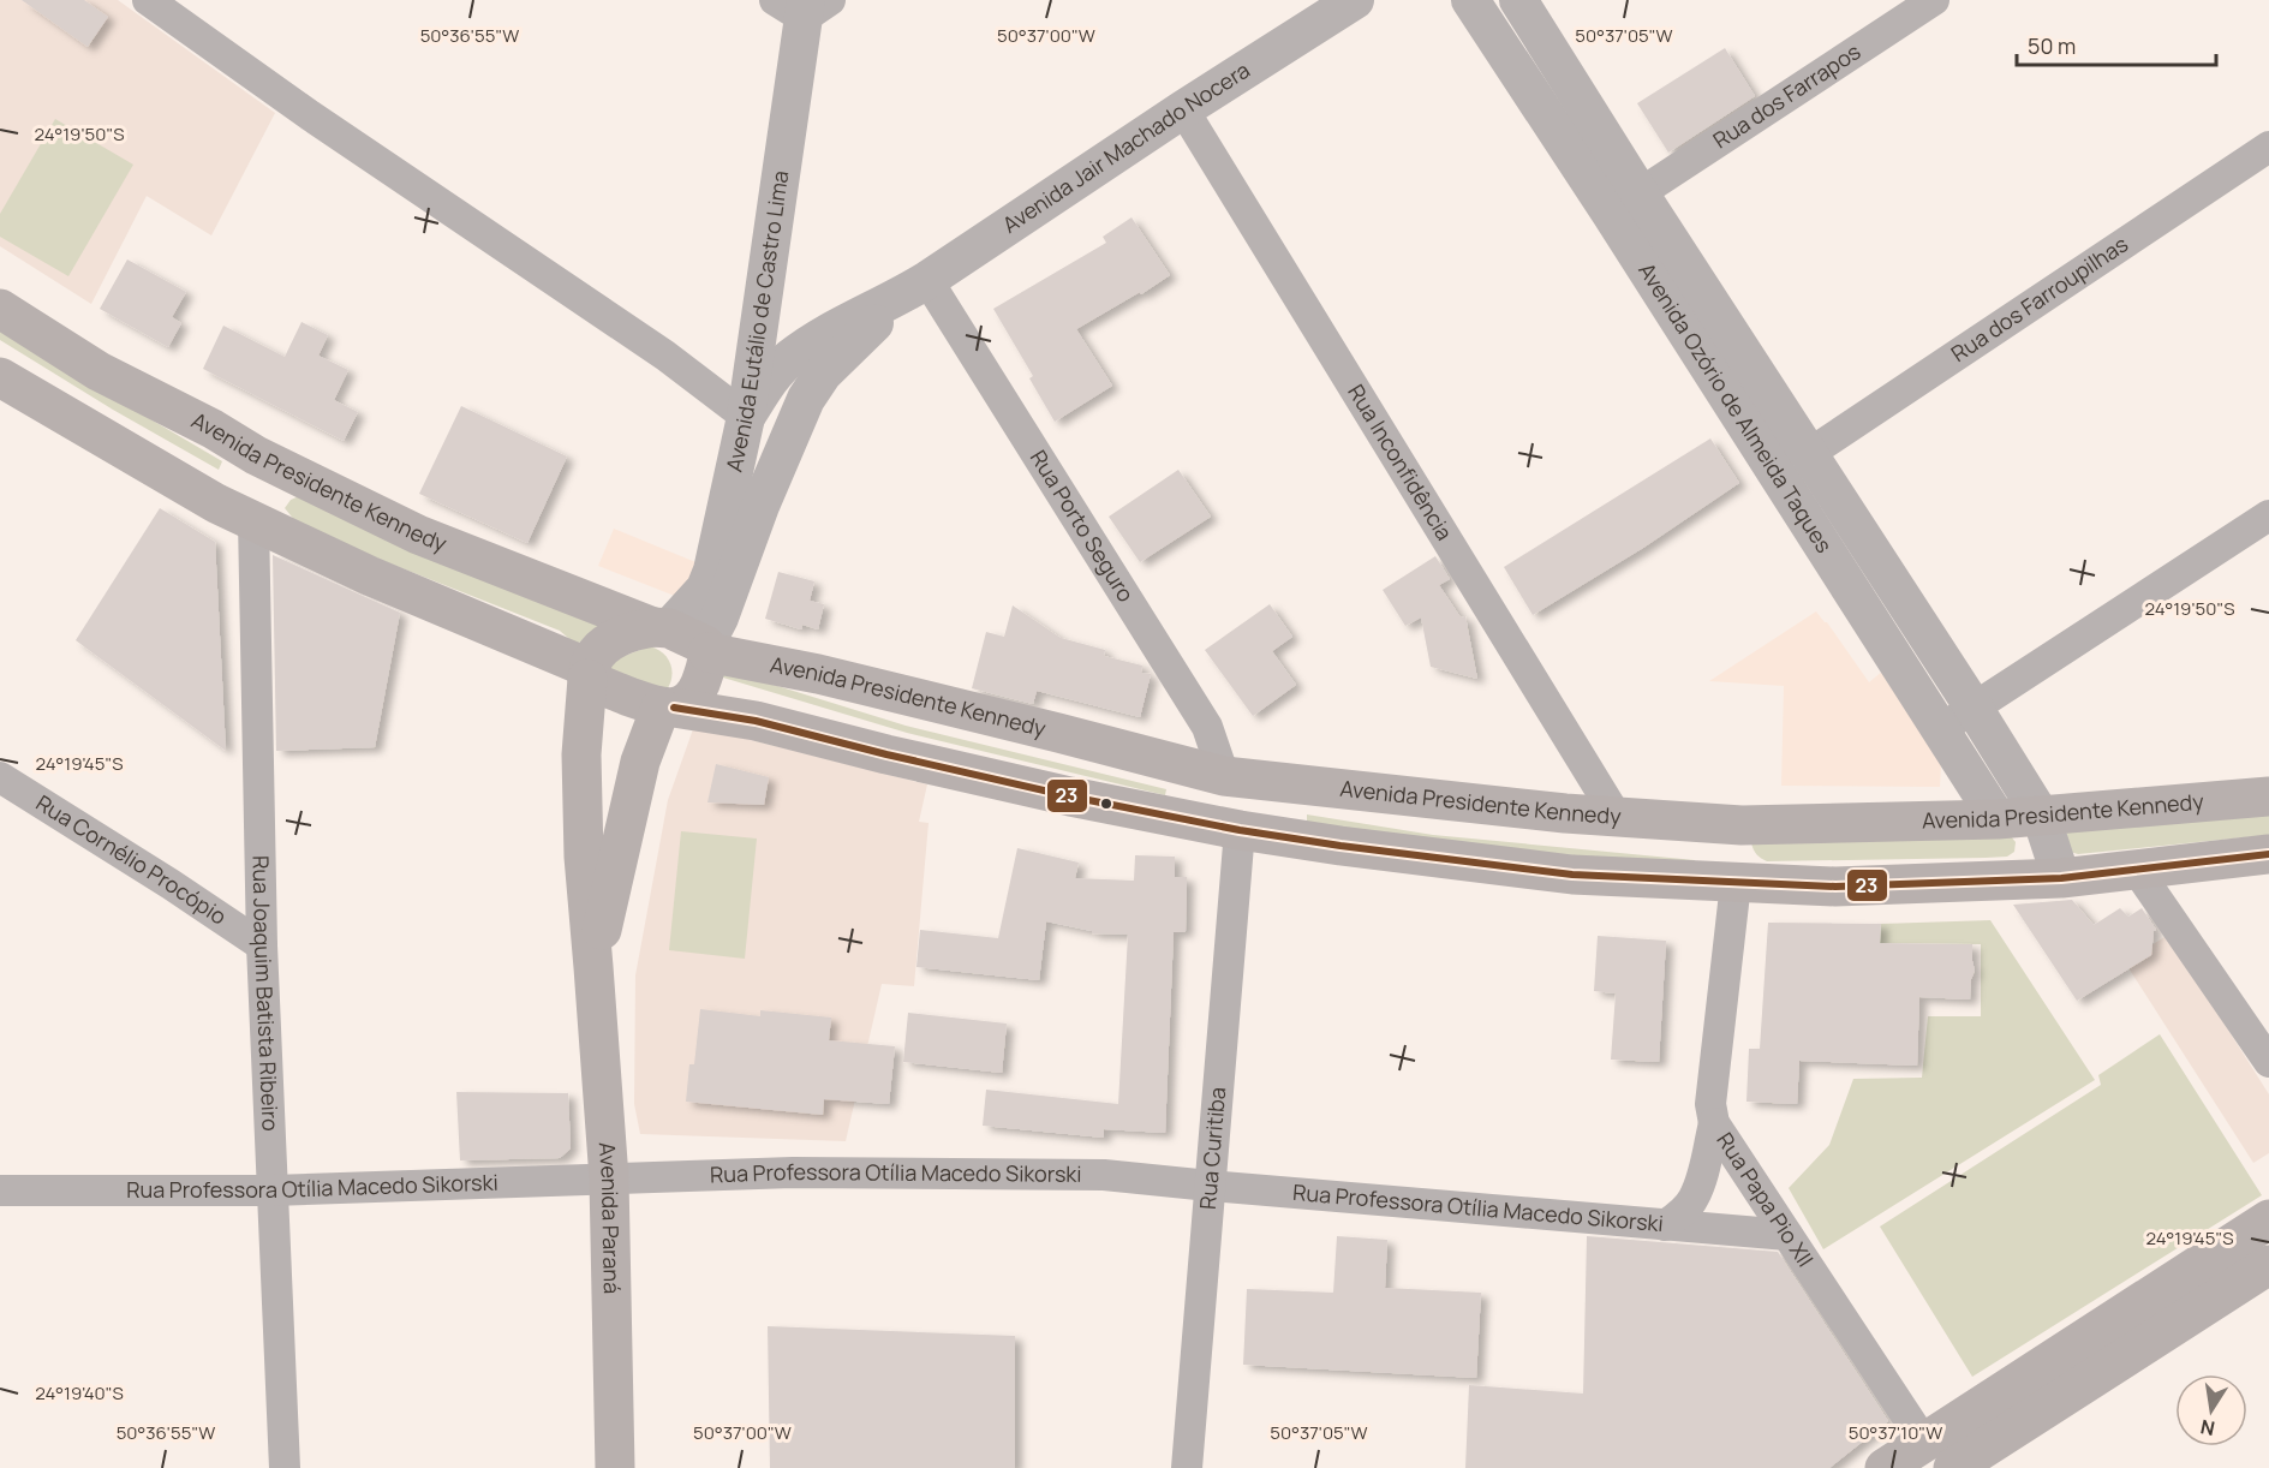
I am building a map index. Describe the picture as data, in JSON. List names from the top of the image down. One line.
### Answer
{"streets":{"main road":["Avenida Presidente Kennedy","Avenida Paraná"],"street":["Rua dos Farrapos","Avenida Jair Machado Nocera","Rua dos Farroupilhas","Avenida Eutálio de Castro Lima","Avenida Ozório de Almeida Taques","Rua Inconfidência","Rua Porto Seguro","Rua Cornélio Procópio","Rua Joaquim Batista Ribeiro","Rua Curitiba","Rua Professora Otília Macedo Sikorski","Rua Papa Pio XII"]},"crossings":[["Rua dos Farrapos","Avenida Ozório de Almeida Taques"],["Avenida Jair Machado Nocera","Avenida Eutálio de Castro Lima"],["Avenida Jair Machado Nocera","Rua Inconfidência"],["Avenida Jair Machado Nocera","Rua Porto Seguro"],["Rua dos Farroupilhas","Avenida Ozório de Almeida Taques"],["Avenida Eutálio de Castro Lima","Avenida Presidente Kennedy"],["Avenida Eutálio de Castro Lima","Avenida Paraná"],["Avenida Ozório de Almeida Taques","Avenida Presidente Kennedy"],["Rua Inconfidência","Avenida Presidente Kennedy"],["Avenida Presidente Kennedy","Rua Porto Seguro"],["Avenida Presidente Kennedy","Avenida Paraná"],["Rua Cornélio Procópio","Rua Joaquim Batista Ribeiro"],["Rua Joaquim Batista Ribeiro","Rua Professora Otília Macedo Sikorski"],["Rua Curitiba","Rua Professora Otília Macedo Sikorski"],["Rua Professora Otília Macedo Sikorski","Rua Papa Pio XII"],["Rua Professora Otília Macedo Sikorski","Avenida Paraná"]],"lines":["transit line 23"],"scale_bar":"50 m","north":"bottom","coordinates":["50°36'55\"W","50°37'00\"W","50°37'05\"W","24°19'50\"S","24°19'45\"S","24°19'40\"S","50°37'10\"W"]}
